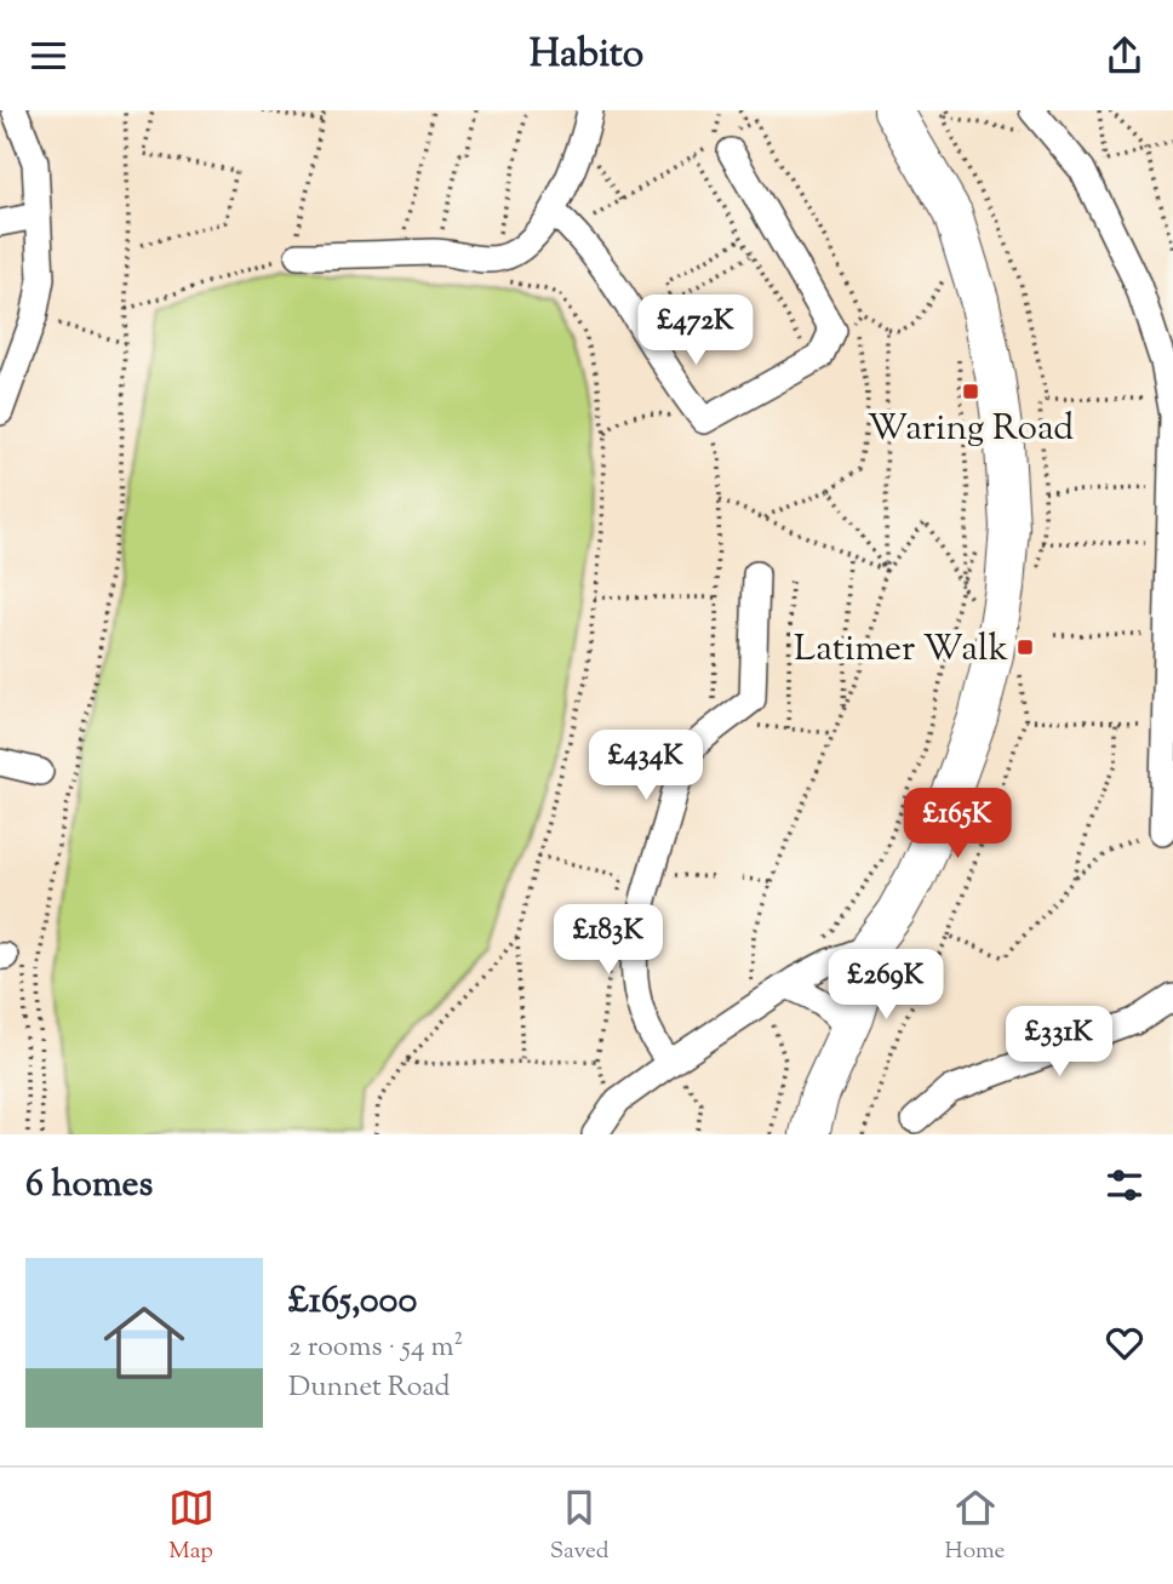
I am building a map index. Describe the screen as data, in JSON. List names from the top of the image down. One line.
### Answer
{"places":{"transit":["Waring Road","Latimer Walk"]},"page":{"header":"Habito","price":["£472K","£434K","£165K","£183K","£269K","£331K"],"heading":"6 homes","list":[{"name":"£165,000","note":"2 rooms · 54 m² · Dunnet Road"}],"tabs":["Map","Saved","Home"]}}
